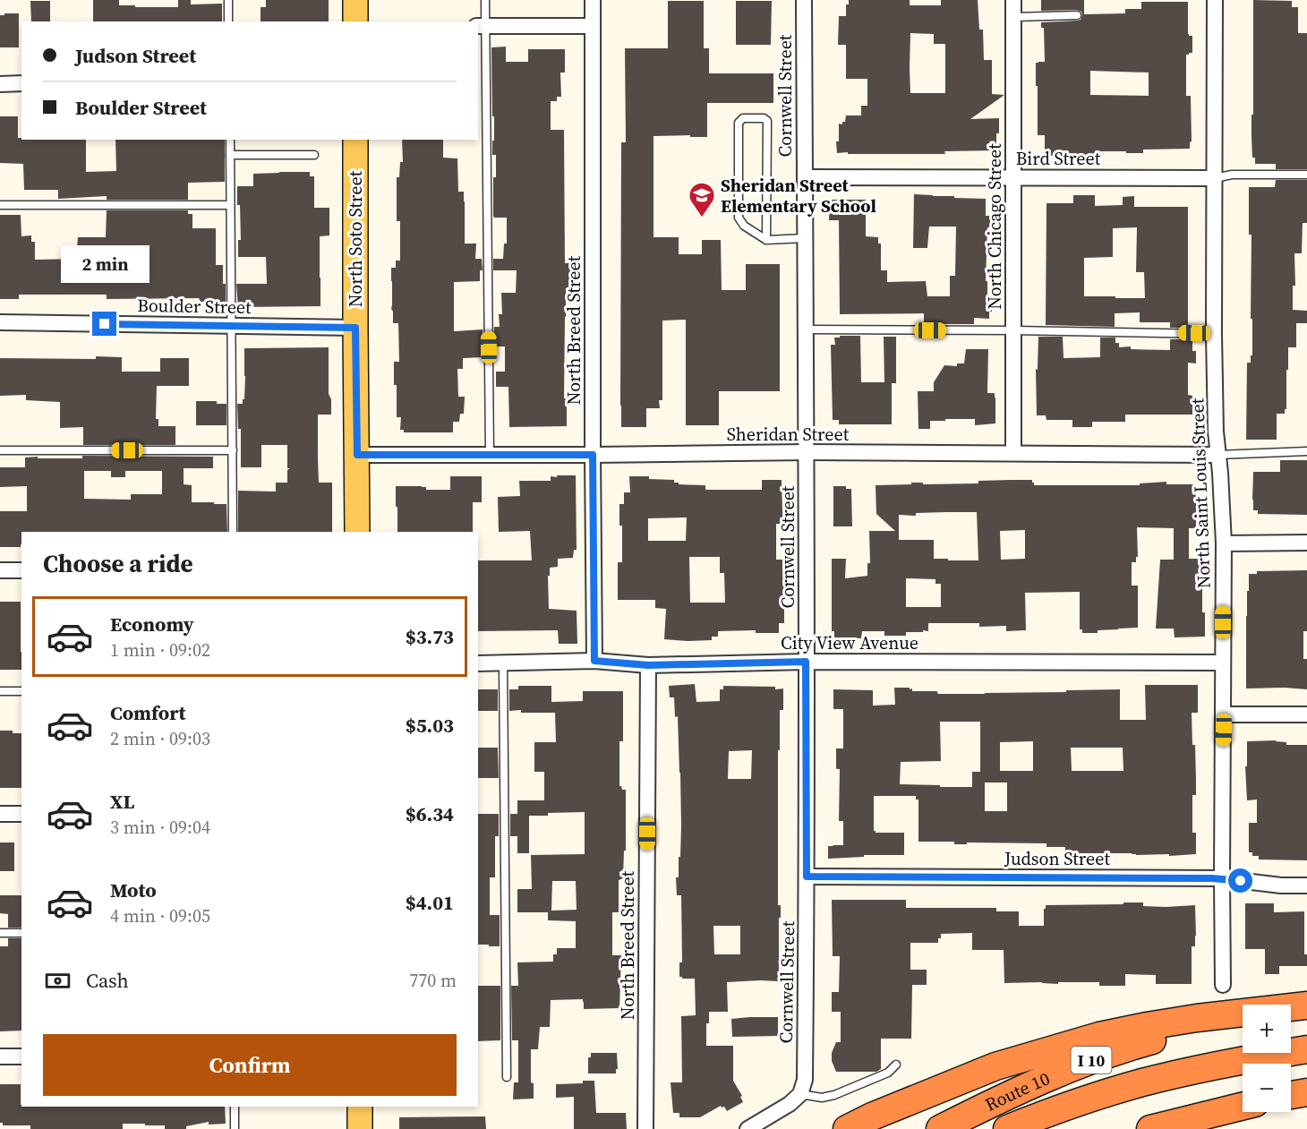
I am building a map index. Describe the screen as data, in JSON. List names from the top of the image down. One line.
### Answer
{"streets":{"highway":["I 10","Route 10"],"main road":["North Soto Street"],"street":["Cornwell Street","Bird Street","North Chicago Street","Boulder Street","North Breed Street","Sheridan Street","North Saint Louis Street","City View Avenue","Judson Street"]},"crossings":[["Cornwell Street","Bird Street"],["Cornwell Street","Sheridan Street"],["Cornwell Street","City View Avenue"],["Cornwell Street","Judson Street"],["Bird Street","North Chicago Street"],["Bird Street","North Saint Louis Street"],["North Chicago Street","Sheridan Street"],["North Soto Street","Boulder Street"],["North Soto Street","Sheridan Street"],["North Breed Street","Sheridan Street"],["North Breed Street","City View Avenue"],["Sheridan Street","North Saint Louis Street"],["North Saint Louis Street","City View Avenue"],["North Saint Louis Street","Judson Street"]],"places":{"school or university":["Sheridan Street Elementary School"]},"page":{"banner":["Judson Street","Boulder Street"],"bubble":"2 min","heading":"Choose a ride","list":[{"name":"Economy","note":"1 min · 09:02","value":"$3.73"},{"name":"Comfort","note":"2 min · 09:03","value":"$5.03"},{"name":"XL","note":"3 min · 09:04","value":"$6.34"},{"name":"Moto","note":"4 min · 09:05","value":"$4.01"}],"pay":["Cash","770 m"],"map_buttons":["+","−"],"buttons":"Confirm"}}
